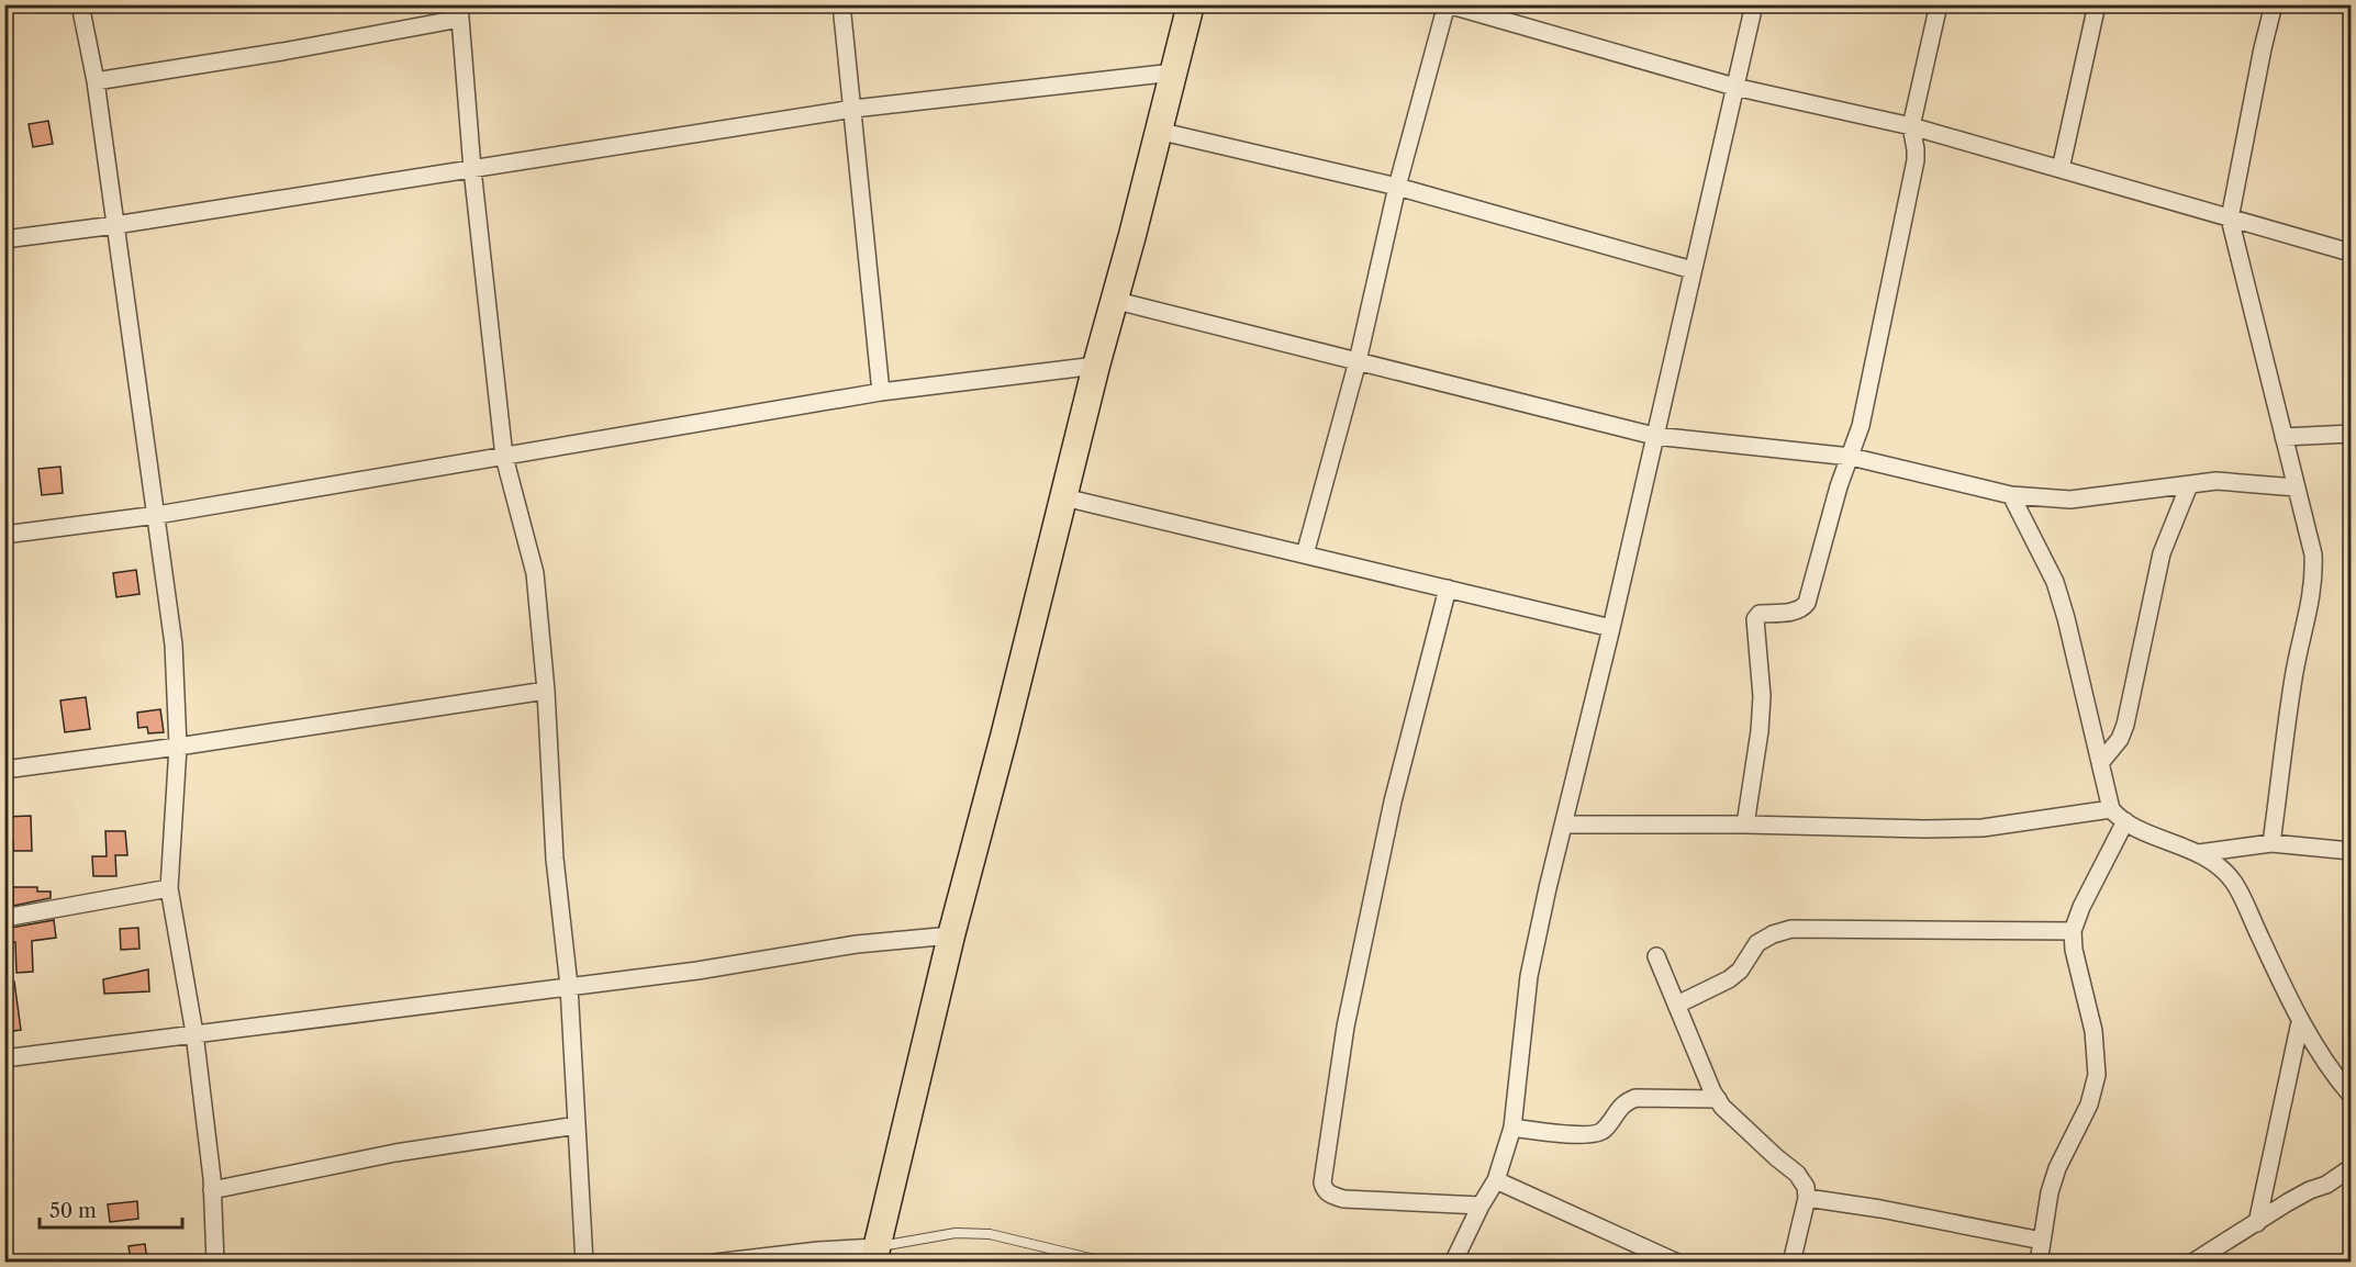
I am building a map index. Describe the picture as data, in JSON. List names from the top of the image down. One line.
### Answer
{"scale_bar":"50 m"}
